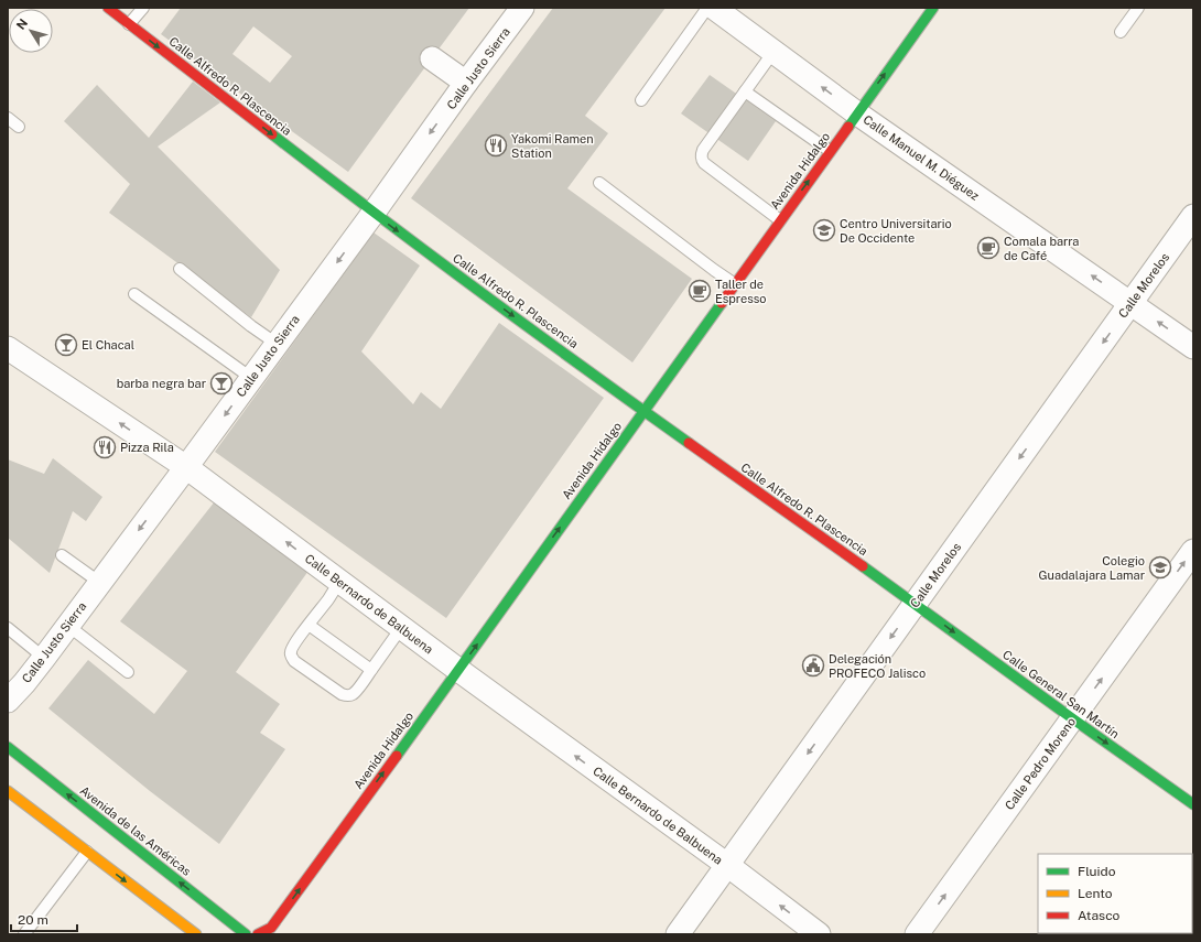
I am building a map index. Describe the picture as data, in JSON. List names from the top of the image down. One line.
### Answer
{"streets":{"main road":["Calle Alfredo R. Plascencia","Avenida Hidalgo","Calle General San Martín","Avenida de las Américas"],"street":["Calle Justo Sierra","Calle Manuel M. Diéguez","Calle Morelos","Calle Bernardo de Balbuena","Calle Pedro Moreno"]},"crossings":[["Calle Justo Sierra","Calle Alfredo R. Plascencia"],["Calle Justo Sierra","Calle Bernardo de Balbuena"],["Calle Alfredo R. Plascencia","Avenida Hidalgo"],["Calle Alfredo R. Plascencia","Calle Morelos"],["Calle Alfredo R. Plascencia","Calle General San Martín"],["Calle Manuel M. Diéguez","Avenida Hidalgo"],["Calle Manuel M. Diéguez","Calle Morelos"],["Avenida Hidalgo","Calle Bernardo de Balbuena"],["Calle Morelos","Calle Bernardo de Balbuena"],["Calle Morelos","Calle General San Martín"],["Calle General San Martín","Calle Pedro Moreno"]],"one_way":["Calle Justo Sierra","Calle Alfredo R. Plascencia","Calle Manuel M. Diéguez","Avenida Hidalgo","Calle Morelos","Calle Bernardo de Balbuena","Calle General San Martín","Calle Pedro Moreno"],"places":{"restaurant":["Yakomi Ramen Station","Pizza Rila"],"school or university":["Centro Universitario De Occidente","Colegio Guadalajara Lamar"],"cafe":["Comala barra de Café","Taller de Espresso"],"bar":["El Chacal","barba negra bar"],"public building":["Delegación PROFECO Jalisco"]},"legend":["Fluido","Lento","Atasco"],"scale_bar":"20 m","north":"top left"}
